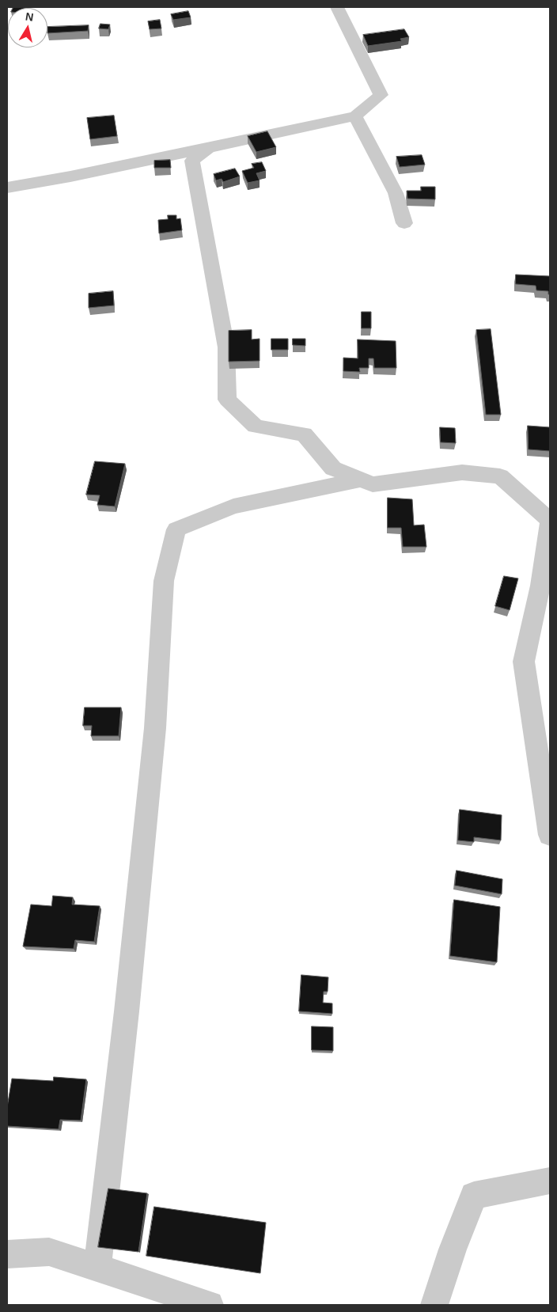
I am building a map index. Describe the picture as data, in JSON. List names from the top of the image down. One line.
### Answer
{"north":"top"}
